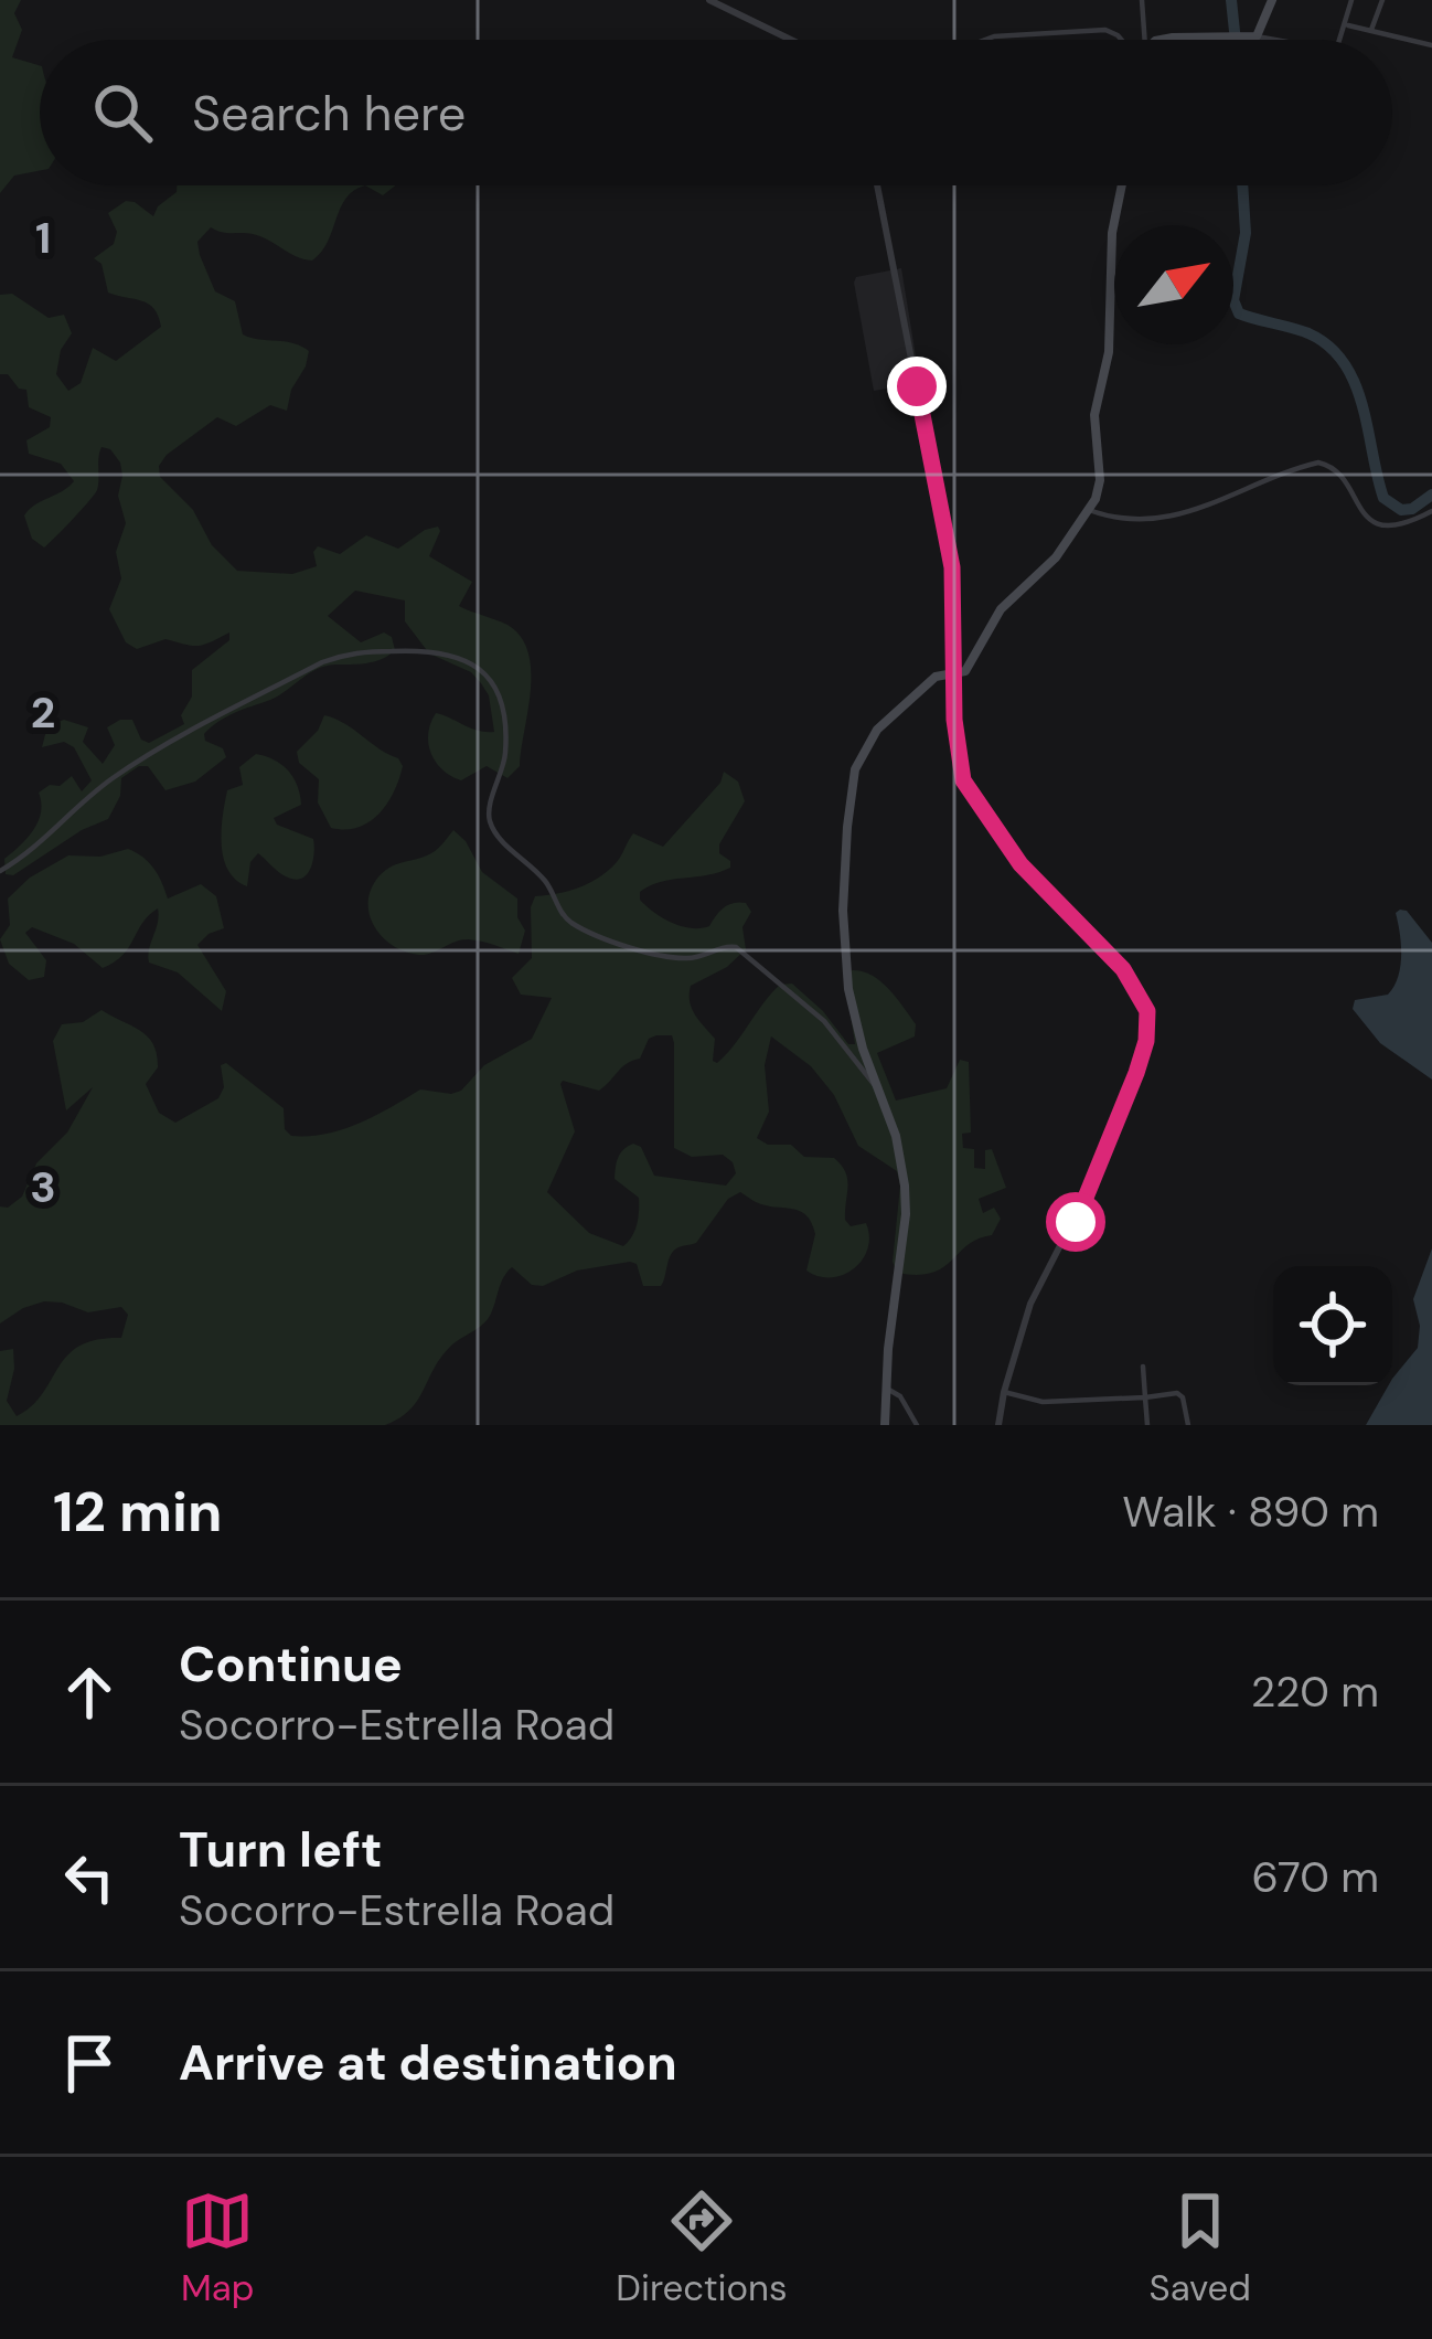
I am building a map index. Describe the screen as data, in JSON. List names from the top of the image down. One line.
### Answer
{"north":"top right","page":{"search":"Search here","heading":["12 min","Walk · 890 m"],"list":[["Continue","Socorro-Estrella Road","220 m"],["Turn left","Socorro-Estrella Road","670 m"],"Arrive at destination"],"nav":["Map","Directions","Saved"]},"grid":{"rows":["1","2","3"]}}
